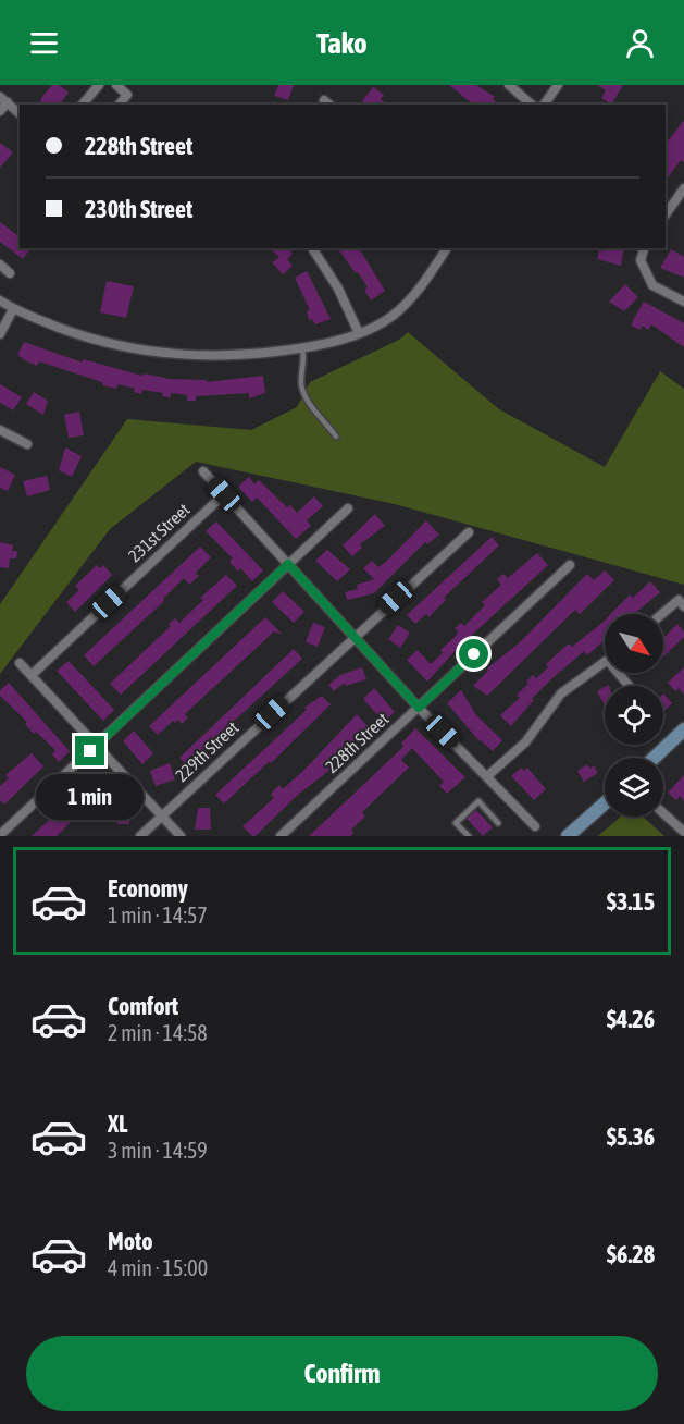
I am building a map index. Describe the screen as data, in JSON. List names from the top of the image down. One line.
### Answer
{"streets":{"street":["231st Street","228th Street","229th Street"]},"north":"bottom right","page":{"header":"Tako","banner":["228th Street","230th Street"],"bubble":"1 min","list":[{"name":"Economy","note":"1 min · 14:57","value":"$3.15"},{"name":"Comfort","note":"2 min · 14:58","value":"$4.26"},{"name":"XL","note":"3 min · 14:59","value":"$5.36"},{"name":"Moto","note":"4 min · 15:00","value":"$6.28"}],"buttons":"Confirm"}}
